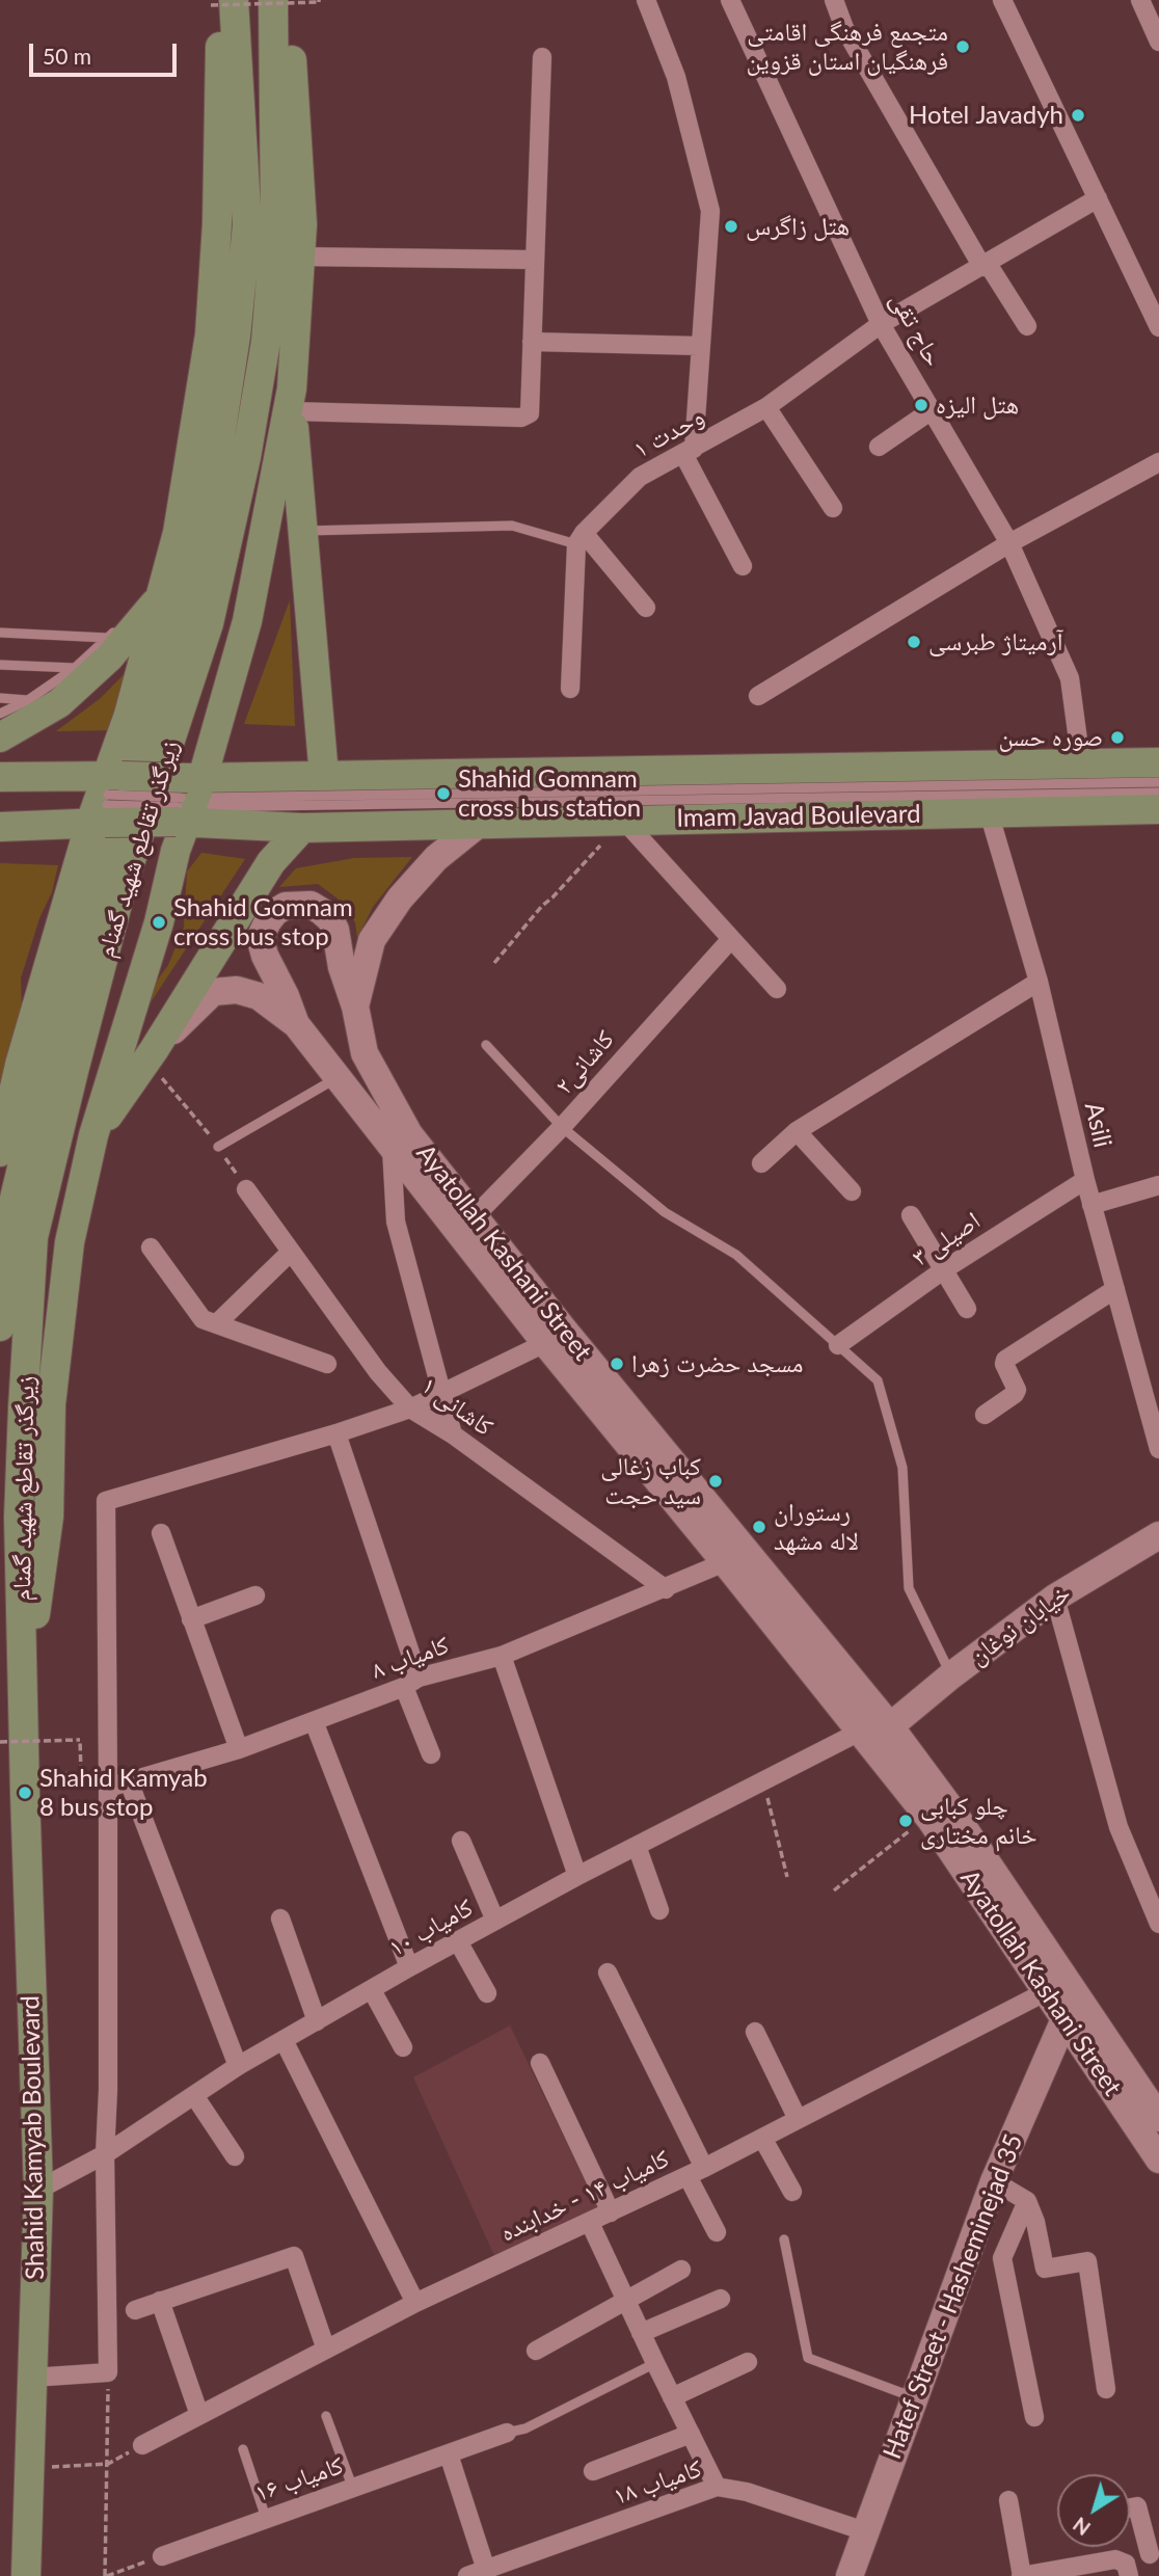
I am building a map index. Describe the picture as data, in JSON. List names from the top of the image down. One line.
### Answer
{"streets":{"main road":["Imam Javad Boulevard","زیرگذر تقاطع شهید گمنام","Ayatollah Kashani Street","خیابان نوغان","Shahid Kamyab Boulevard","Hatef Street - Hasheminejad 35"],"street":["حاج تقی","وحدت ۱","کاشانی۲","Asili","اصیلی ۳","کاشانی ۱","کامیاب ۸","کامیاب ۱۰","کامیاب ۱۴ - خدابنده","کامیاب ۱۶","کامیاب ۱۸"]},"crossings":[["حاج تقی","وحدت ۱"],["حاج تقی","Imam Javad Boulevard"],["Imam Javad Boulevard","Asili"],["Imam Javad Boulevard","Ayatollah Kashani Street"],["زیرگذر تقاطع شهید گمنام","Shahid Kamyab Boulevard"],["کاشانی۲","Ayatollah Kashani Street"],["Asili","اصیلی ۳"],["Ayatollah Kashani Street","خیابان نوغان"],["Ayatollah Kashani Street","کامیاب ۸"],["Ayatollah Kashani Street","کامیاب ۱۰"],["Ayatollah Kashani Street","کامیاب ۱۴ - خدابنده"],["Ayatollah Kashani Street","Hatef Street - Hasheminejad 35"],["کاشانی ۱","کامیاب ۸"],["کامیاب ۱۰","Shahid Kamyab Boulevard"],["Hatef Street - Hasheminejad 35","کامیاب ۱۸"]],"places":["متجمع فرهنگی اقامتی فرهنگیان استان قزوین","Hotel Javadyh","هتل زاگرس","هتل الیزه","آرمیتاژ طبرسی","صوره حسن","Shahid Gomnam cross bus station","Shahid Gomnam cross bus stop","مسجد حضرت زهرا","کباب زغالی سید حجت","رستوران لاله مشهد","Shahid Kamyab 8 bus stop","چلو کبابی خانم مختاری"],"scale_bar":"50 m","north":"bottom left"}
